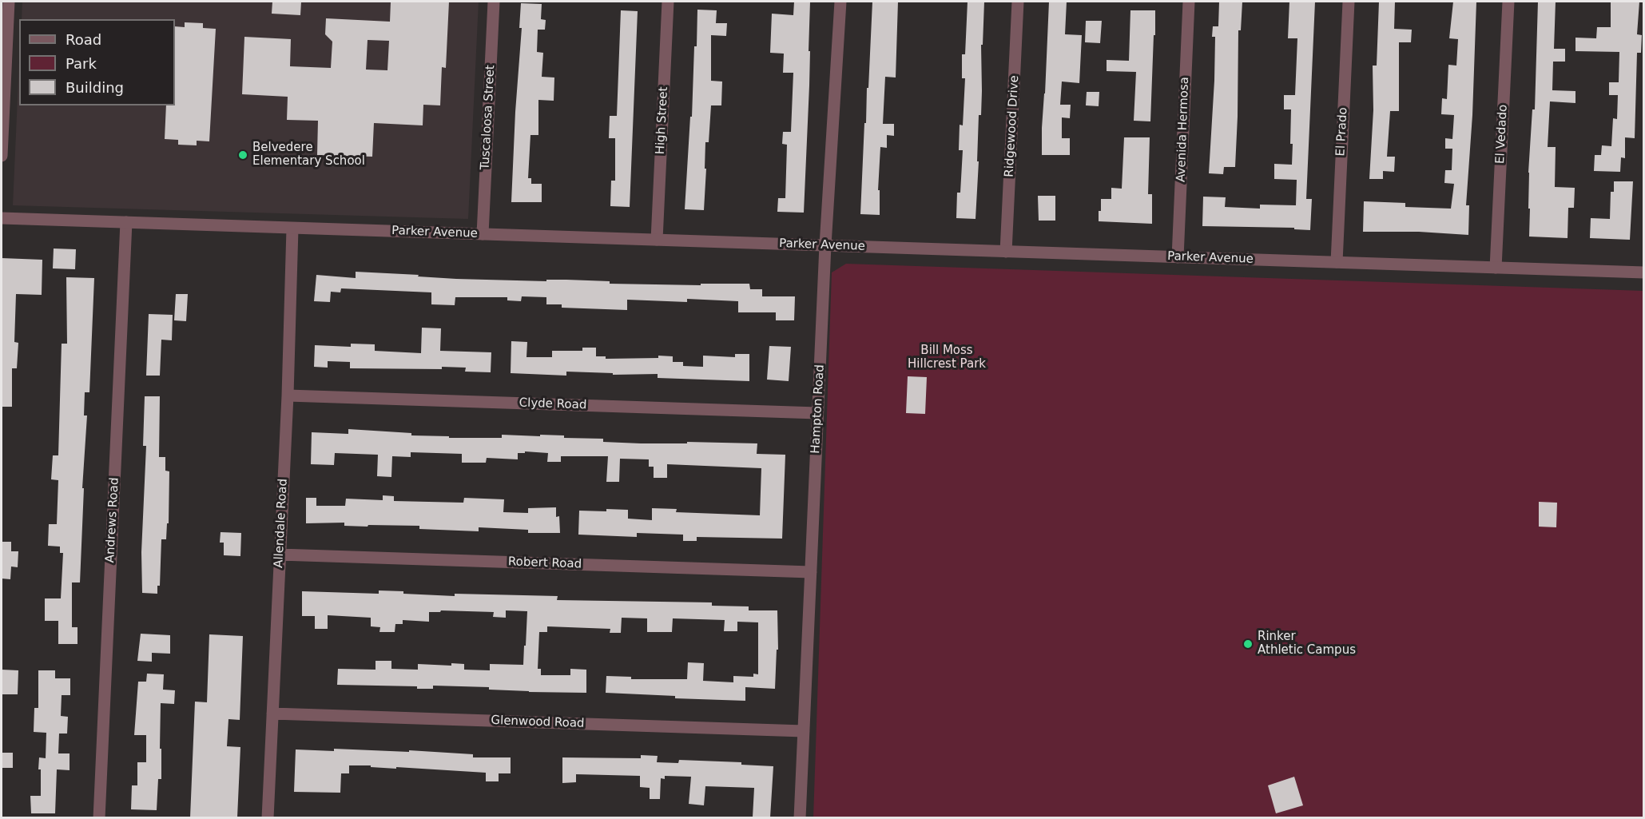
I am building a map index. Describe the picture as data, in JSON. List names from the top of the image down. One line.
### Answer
{"streets":{"street":["Tuscaloosa Street","High Street","Ridgewood Drive","Avenida Hermosa","El Prado","El Vedado","Parker Avenue","Clyde Road","Hampton Road","Andrews Road","Allendale Road","Robert Road","Glenwood Road"]},"crossings":[["Tuscaloosa Street","Parker Avenue"],["High Street","Parker Avenue"],["Ridgewood Drive","Parker Avenue"],["Avenida Hermosa","Parker Avenue"],["El Prado","Parker Avenue"],["El Vedado","Parker Avenue"],["Parker Avenue","Hampton Road"],["Parker Avenue","Andrews Road"],["Parker Avenue","Allendale Road"],["Clyde Road","Hampton Road"],["Clyde Road","Allendale Road"],["Hampton Road","Robert Road"],["Hampton Road","Glenwood Road"],["Allendale Road","Robert Road"],["Allendale Road","Glenwood Road"]],"parks":["Bill Moss Hillcrest Park"],"places":["Belvedere Elementary School","Rinker Athletic Campus"],"legend":["Road","Park","Building"]}
